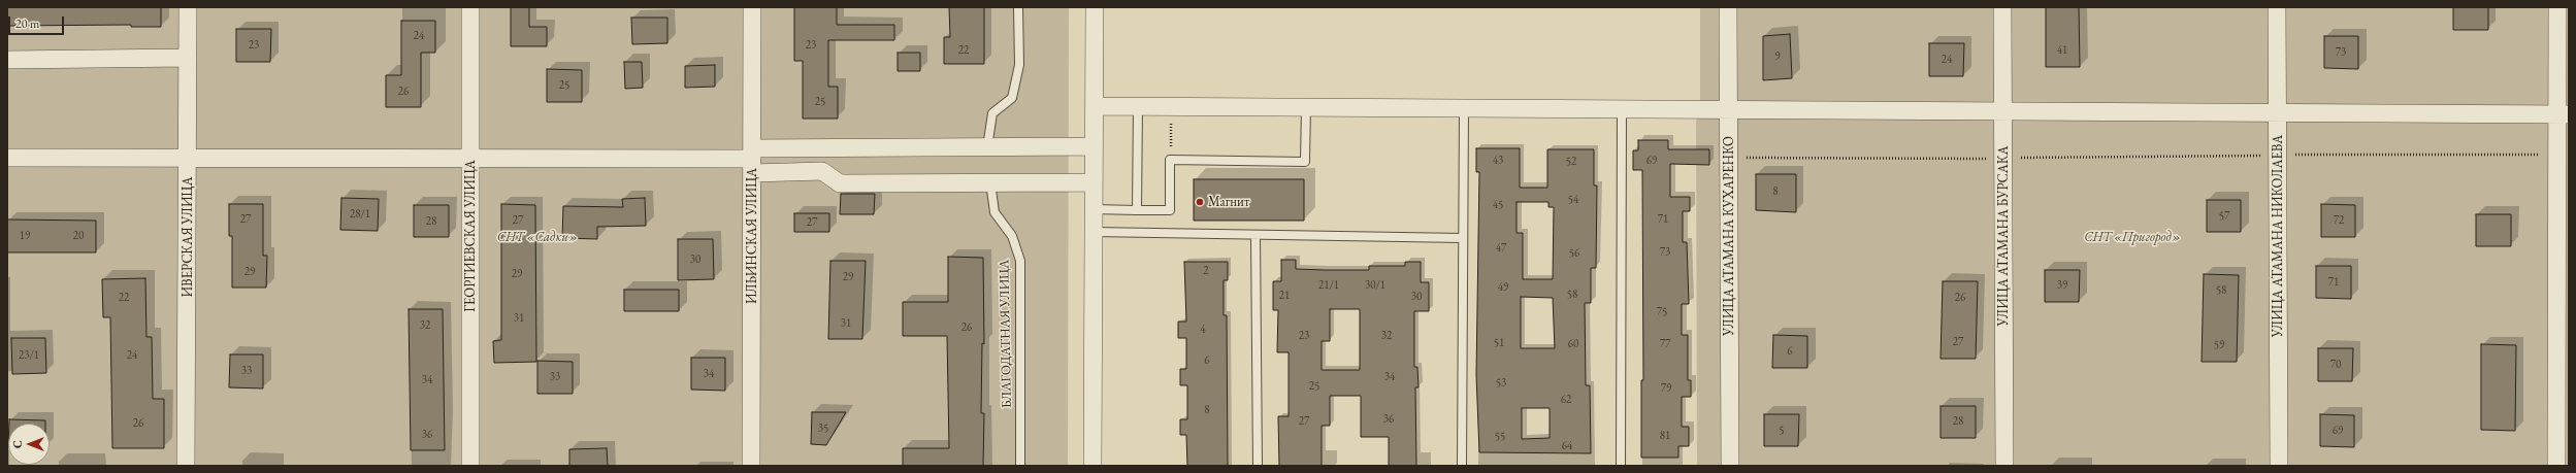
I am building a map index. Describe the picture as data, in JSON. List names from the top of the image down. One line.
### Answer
{"streets":{"street":["ГЕОРГИЕВСКАЯ УЛИЦА","ИЛЬИНСКАЯ УЛИЦА","УЛИЦА АТАМАНА КУХАРЕНКО","УЛИЦА АТАМАНА БУРСАКА","УЛИЦА АТАМАНА НИКОЛАЕВА","ИВЕРСКАЯ УЛИЦА"],"lane":["БЛАГОДАТНАЯ УЛИЦА"]},"parks":["СНТ «Садки»","СНТ «Пригород»"],"places":["Магнит"],"house_numbers":["24","23","23","22","41","73","9","24","25","26","25","43","69","52","8","54","45","28/1","57","27","71","27","72","28","27","19","20","47","73","56","30","2","29","29","29","71","21/1","30/1","39","49","58","58","21","30","22","26","75","31","31","32","26","4","23","32","27","51","60","77","59","6","23/1","24","6","70","33","34","33","34","34","53","25","79","62","8","36","27","28","26","35","5","69","36","81","55","64"],"scale_bar":"20 m","north":"left"}
